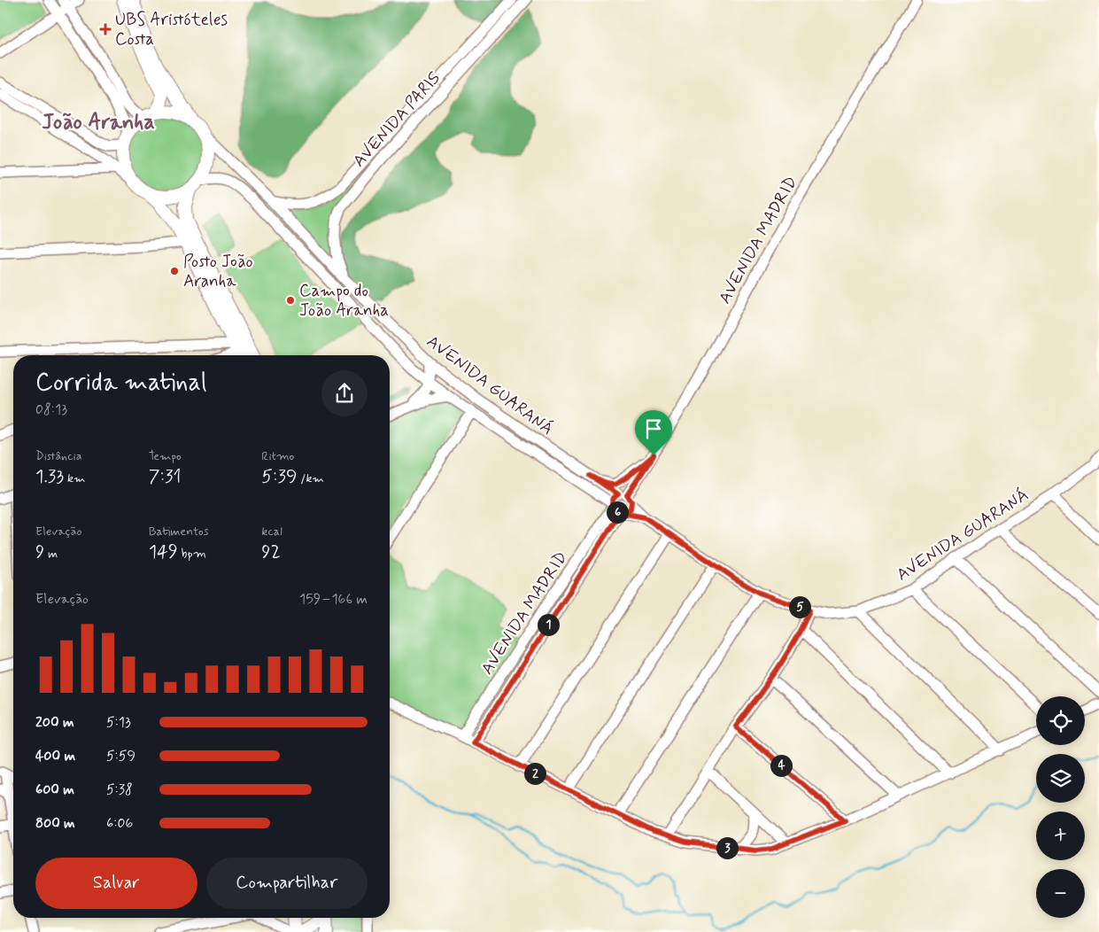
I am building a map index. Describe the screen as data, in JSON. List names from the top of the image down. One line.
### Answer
{"streets":{"street":["AVENIDA PARIS","AVENIDA MADRID","AVENIDA GUARANÁ"]},"crossings":[["AVENIDA PARIS","AVENIDA GUARANÁ"],["AVENIDA MADRID","AVENIDA GUARANÁ"]],"districts":["João Aranha"],"places":{"health":["UBS Aristóteles Costa"],"other":["Posto João Aranha","Campo do João Aranha"]},"page":{"heading":["Corrida matinal","08:13"],"stats":[["Distância","1.33 km"],["Tempo","7:31"],["Ritmo","5:39 /km"],["Elevação","9 m"],["Batimentos","149 bpm"],["kcal","92"]],"pins":["6","5","1","4","2","3"],"chart":["Elevação","159–166 m"],"map_buttons":["+","−"],"list":[{"name":"200 m","note":"5:13"},{"name":"400 m","note":"5:59"},{"name":"600 m","note":"5:38"},{"name":"800 m","note":"6:06"}],"buttons":["Salvar","Compartilhar"]}}
